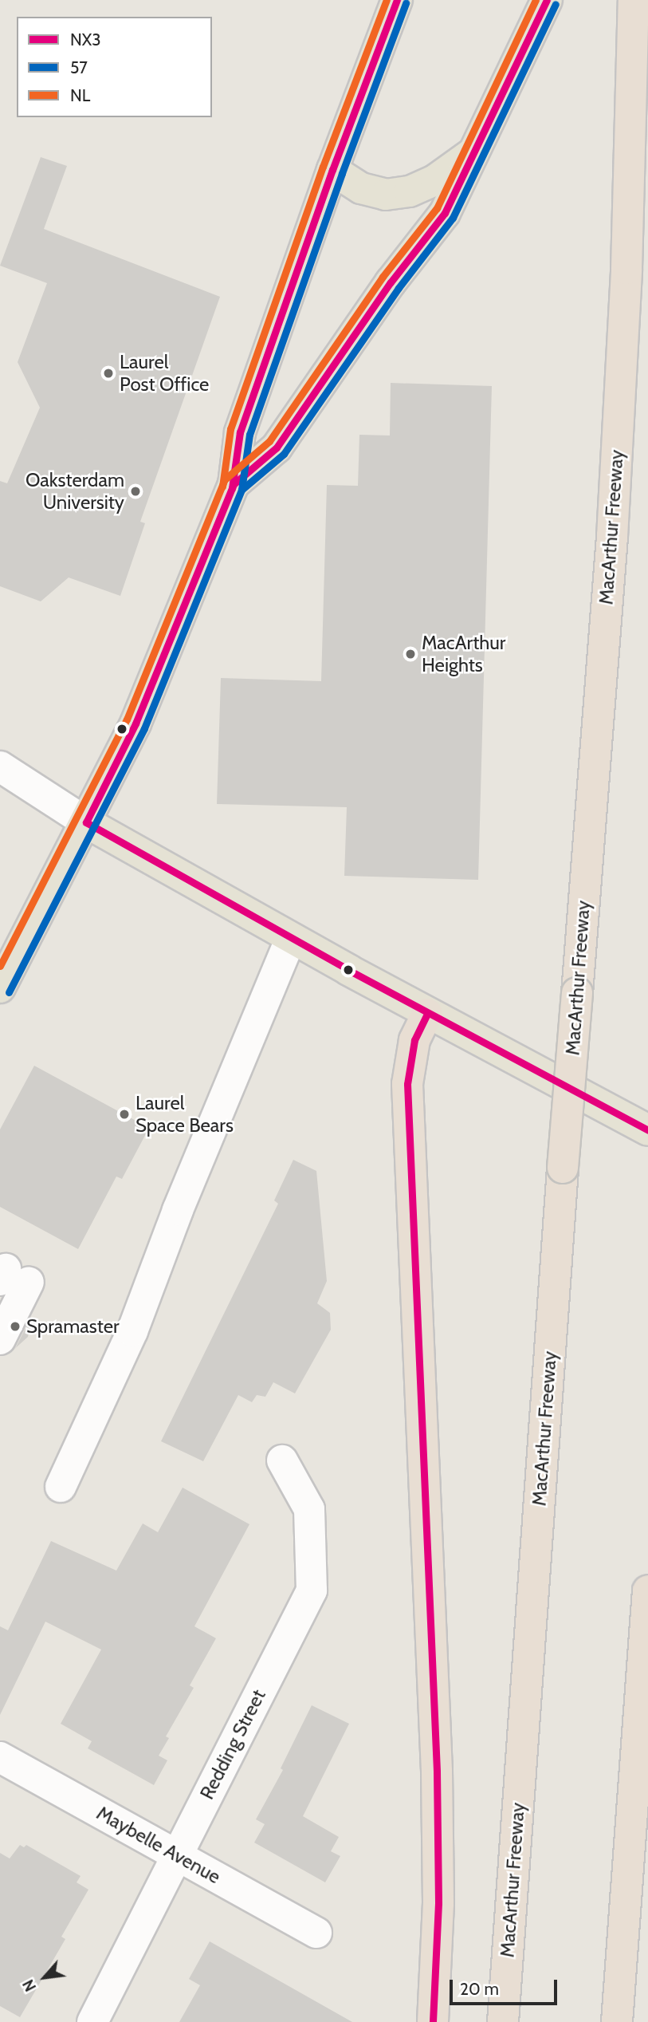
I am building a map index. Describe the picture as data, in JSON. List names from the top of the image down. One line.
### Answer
{"streets":{"highway":["MacArthur Freeway"],"street":["Redding Street","Maybelle Avenue"]},"crossings":[["Redding Street","Maybelle Avenue"]],"places":["Laurel Post Office","Oaksterdam University","MacArthur Heights","Laurel Space Bears","Spramaster"],"lines":["transit line NX3","transit line NL","transit line 57"],"legend":["NX3","57","NL"],"scale_bar":"20 m","north":"bottom left"}
